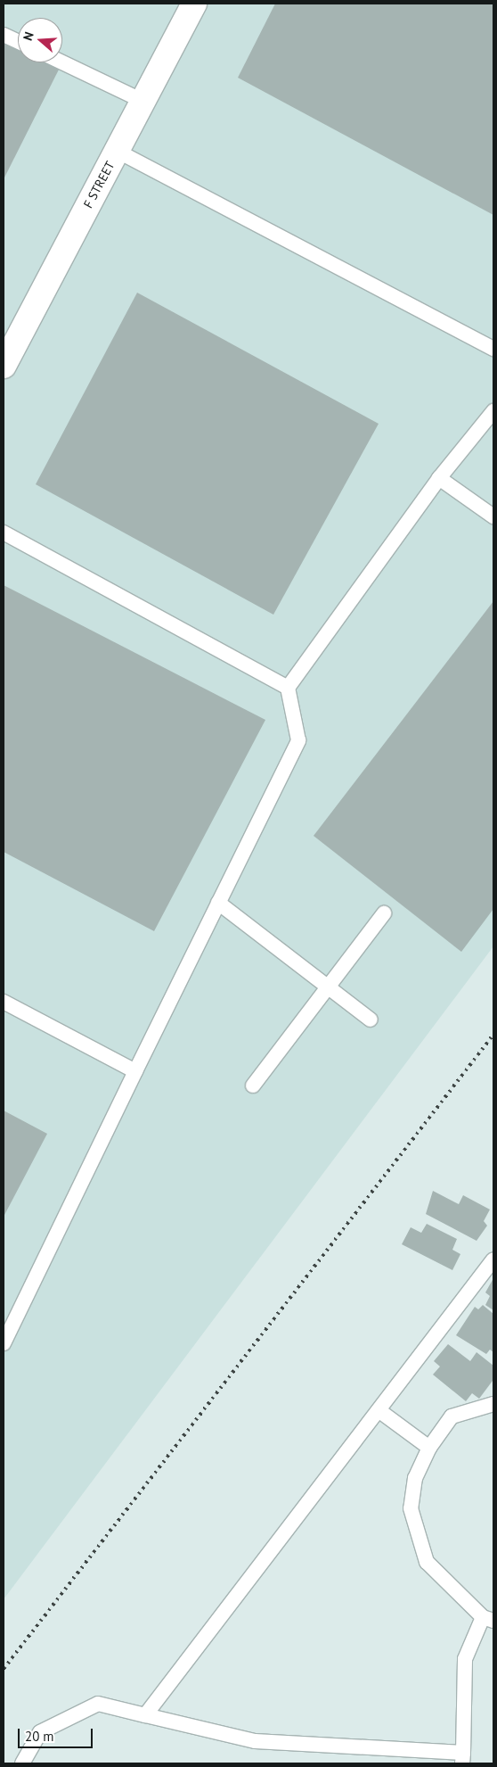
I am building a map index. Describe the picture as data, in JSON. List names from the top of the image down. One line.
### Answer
{"streets":{"street":["F STREET"]},"scale_bar":"20 m","north":"left"}
